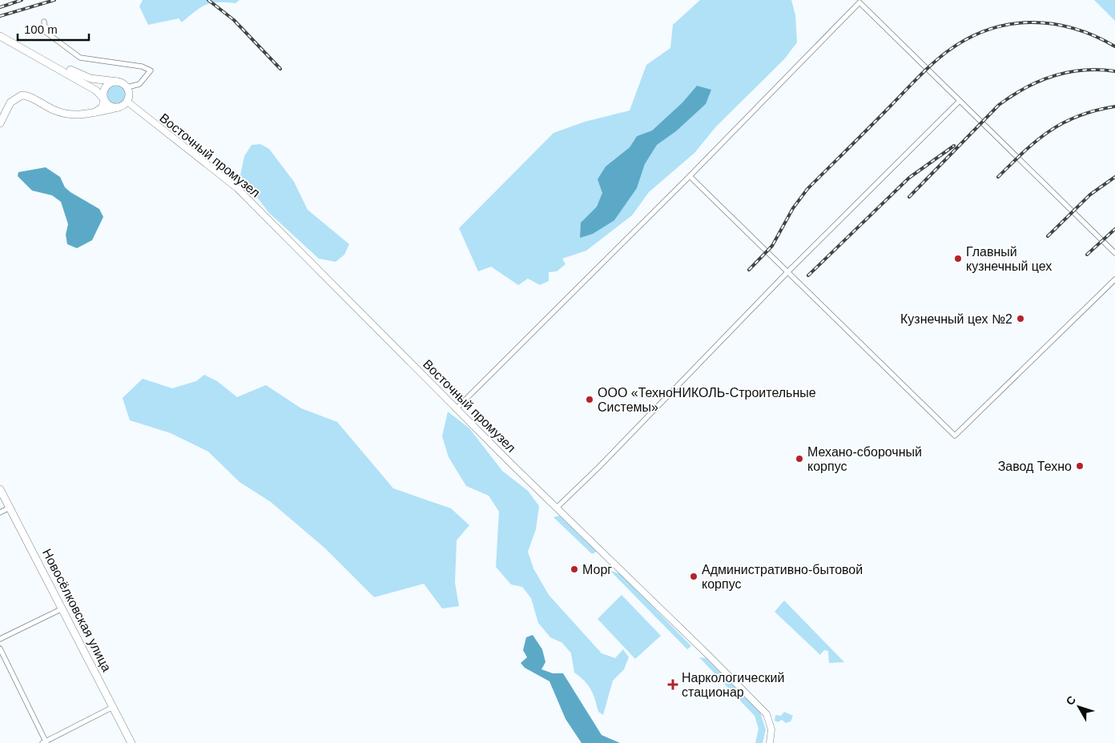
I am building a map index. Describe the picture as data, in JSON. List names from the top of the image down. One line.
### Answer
{"streets":{"main road":["Новосёлковская улица"],"street":["Восточный промузел"]},"places":{"other":["Главный кузнечный цех","Кузнечный цех №2","ООО «ТехноНИКОЛЬ-Строительные Системы»","Механо-сборочный корпус","Завод Техно","Морг","Административно-бытовой корпус"],"health":["Наркологический стационар"]},"scale_bar":"100 m","north":"top left"}
